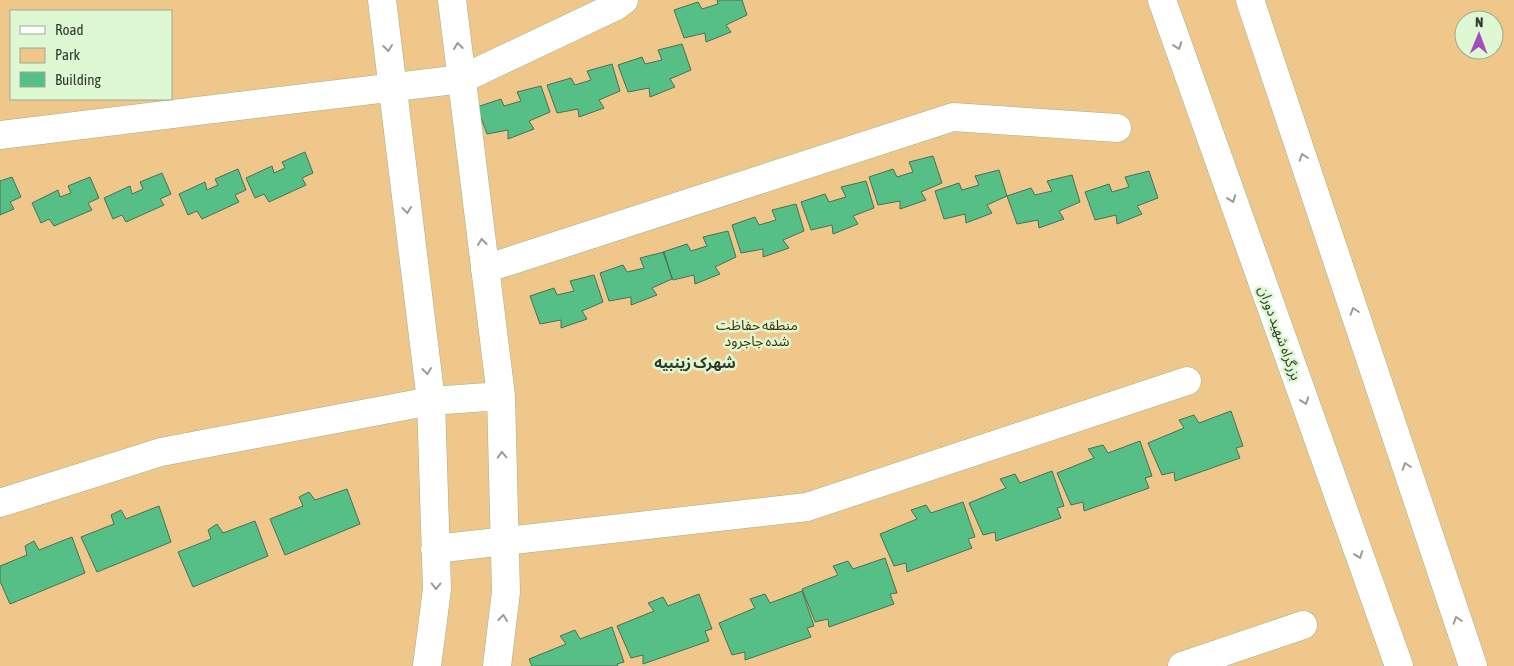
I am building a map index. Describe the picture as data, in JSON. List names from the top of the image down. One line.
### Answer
{"streets":{"main road":["بزرگراه شهید دوران"]},"districts":["شهرک زینبیه"],"parks":["منطقه حفاظت شده جاجرود"],"legend":["Road","Park","Building"],"north":"top"}
